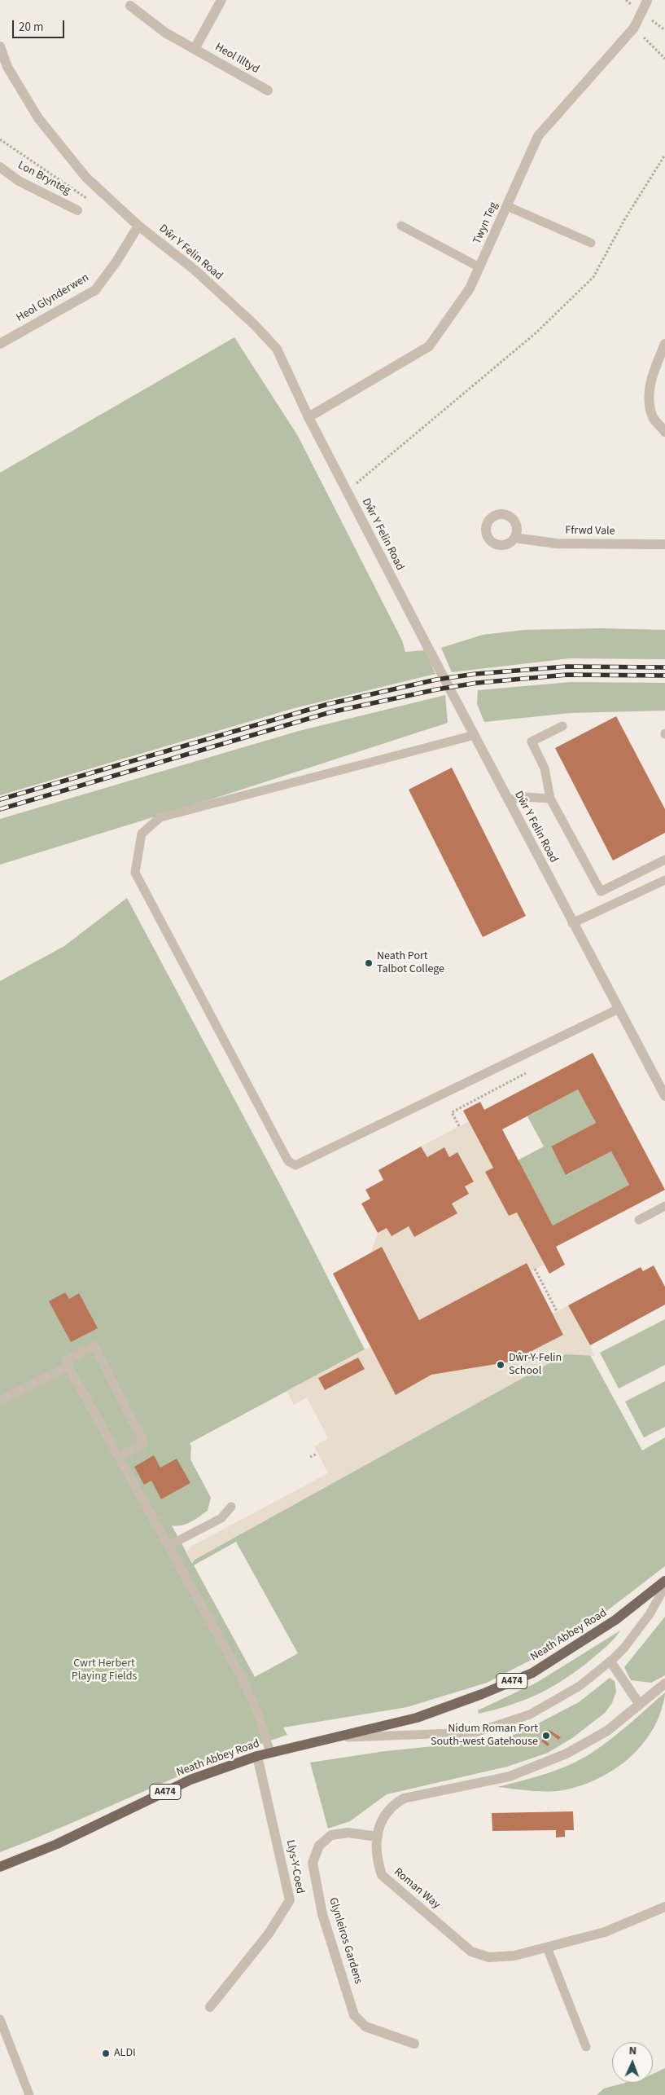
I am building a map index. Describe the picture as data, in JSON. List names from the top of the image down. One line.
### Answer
{"streets":{"main road":["Neath Abbey Road","A474"],"street":["Heol Illtyd","Lon Brynteg","Twyn Teg","Dŵr Y Felin Road","Heol Glynderwen","Ffrwd Vale","Llys-Y-Coed","Roman Way","Glynleiros Gardens"]},"crossings":[["Twyn Teg","Dŵr Y Felin Road"],["Dŵr Y Felin Road","Heol Glynderwen"],["Neath Abbey Road","Llys-Y-Coed"],["Roman Way","Glynleiros Gardens"]],"parks":["Cwrt Herbert Playing Fields"],"places":["Neath Port Talbot College","Dŵr-Y-Felin School","Nidum Roman Fort South-west Gatehouse","ALDI"],"scale_bar":"20 m","north":"top"}
